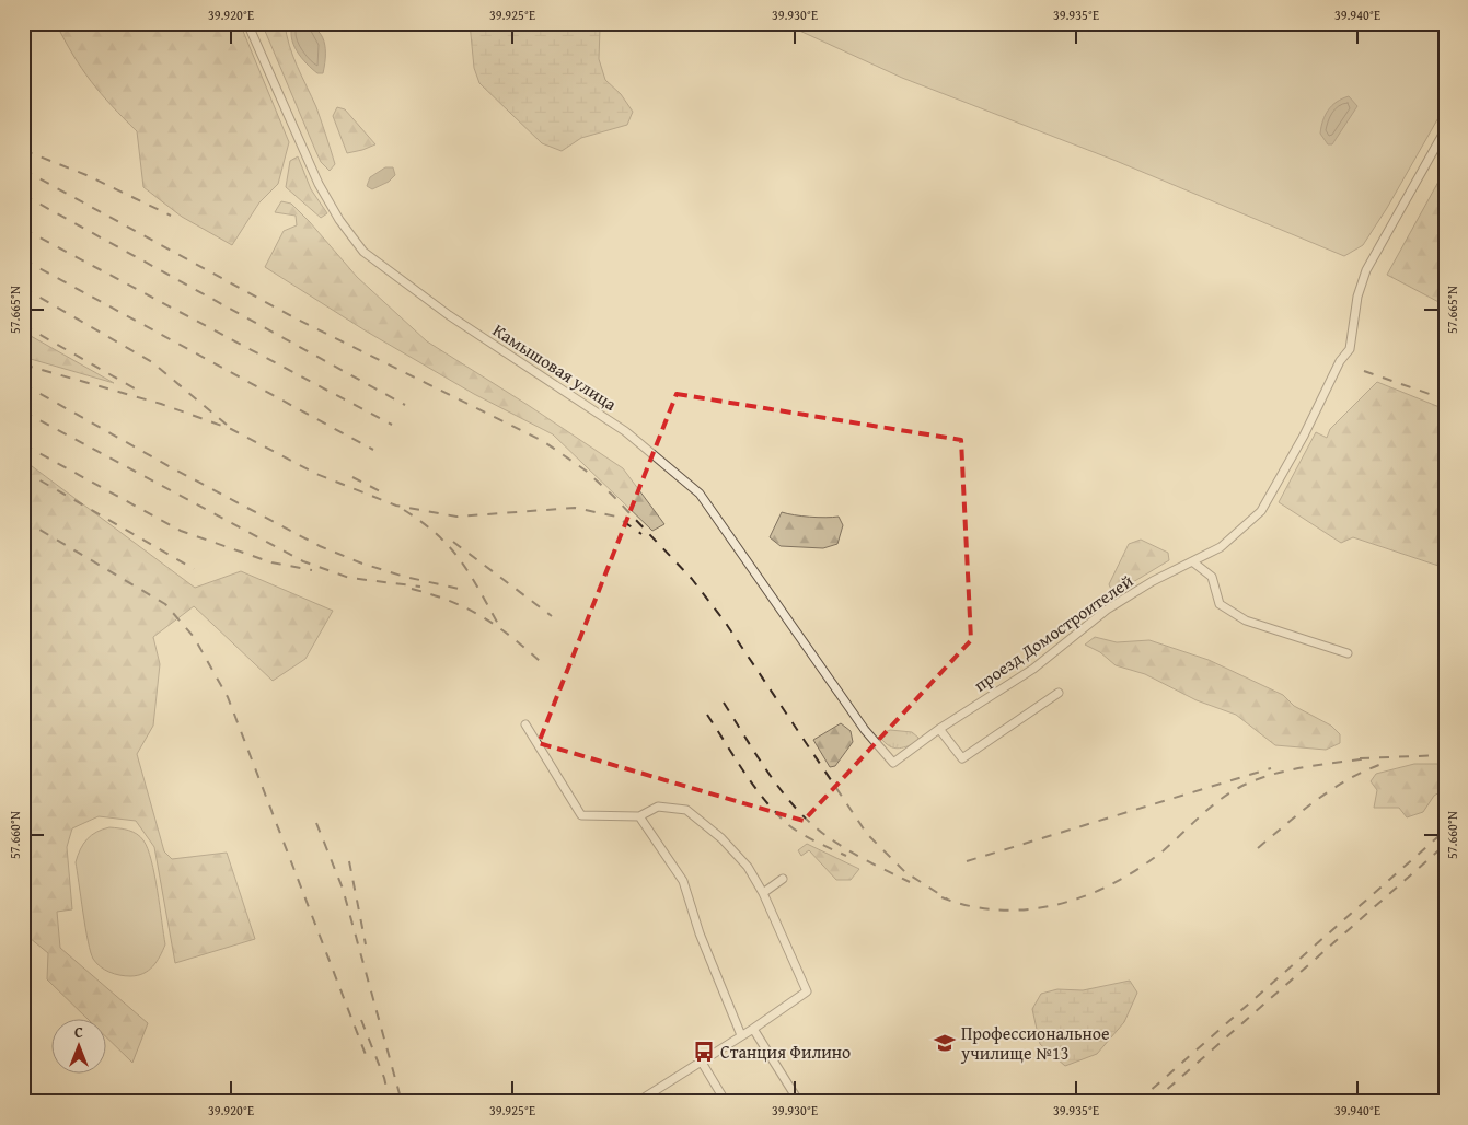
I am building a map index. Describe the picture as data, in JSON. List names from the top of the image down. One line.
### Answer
{"streets":{"street":["Камышовая улица","проезд Домостроителей"]},"crossings":[["Камышовая улица","проезд Домостроителей"]],"places":{"school or university":["Профессиональное училище №13"],"bus stop":["Станция Филино"]},"north":"top","coordinates":["39.920°E","39.925°E","39.930°E","39.935°E","39.940°E","57.665°N","57.660°N"]}
